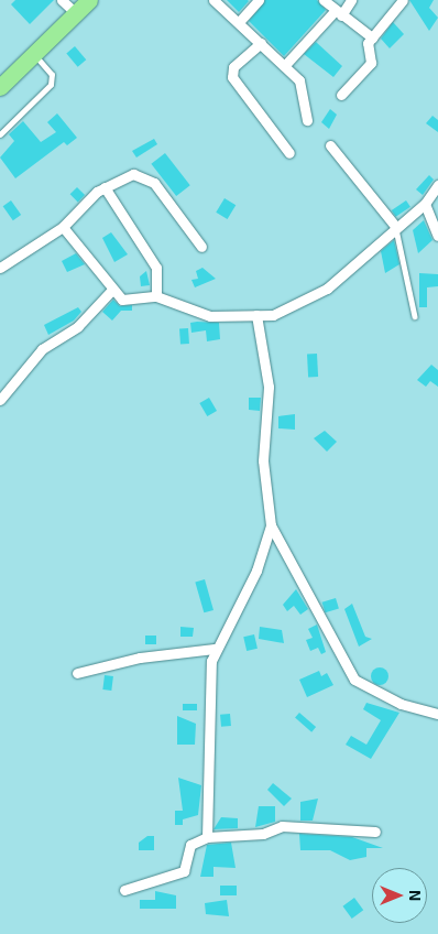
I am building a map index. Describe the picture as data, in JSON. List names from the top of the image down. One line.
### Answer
{"north":"right"}
